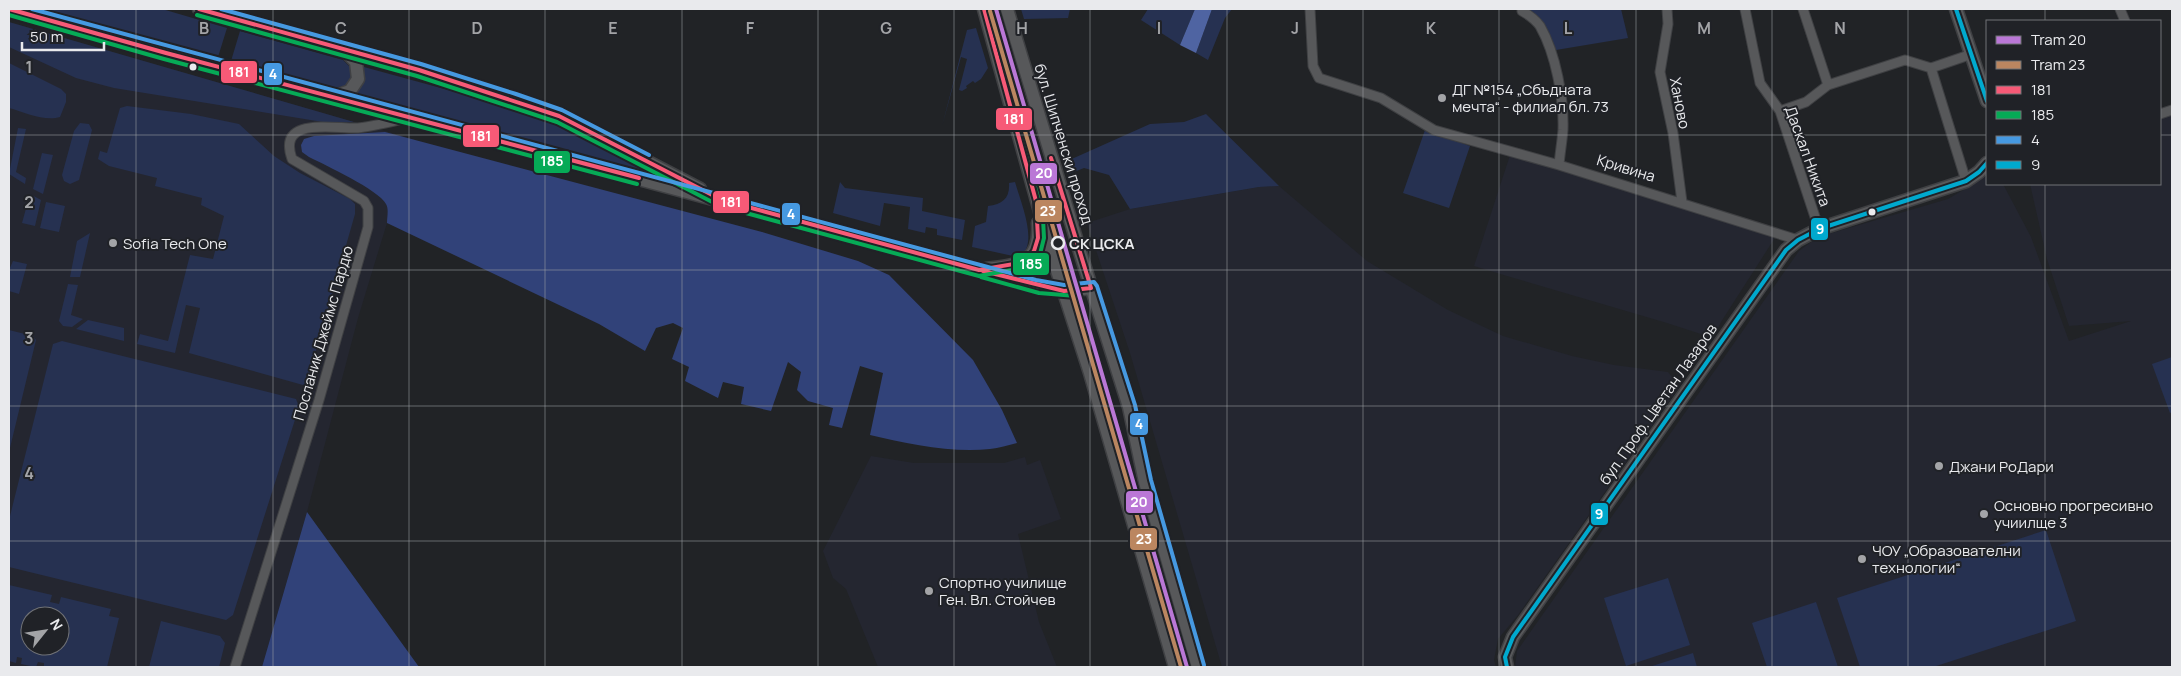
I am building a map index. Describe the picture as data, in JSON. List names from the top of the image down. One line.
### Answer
{"streets":{"main road":["бул. Шипченски проход","бул. Проф. Цветан Лазаров"],"street":["Ханово","Даскал Никита","Кривина","Посланик Джеймс Пардю"]},"crossings":[["Ханово","Кривина"],["Кривина","бул. Проф. Цветан Лазаров"]],"places":["ДГ №154 „Сбъдната мечта“ - филиал бл. 73","Sofia Tech One","СК ЦСКА","Джани РоДари","Основно прогресивно учиилще 3","ЧОУ „Образователни технологии“","Спортно училище Ген. Вл. Стойчев"],"lines":["tram line 20","transit line 181","transit line 185","transit line 4","transit line 9","tram line 23"],"legend":["Tram 20","Tram 23","181","185","4","9"],"scale_bar":"50 m","north":"top right","grid":{"columns":["B","C","D","E","F","G","H","I","J","K","L","M","N"],"rows":["1","2","3","4"]}}
